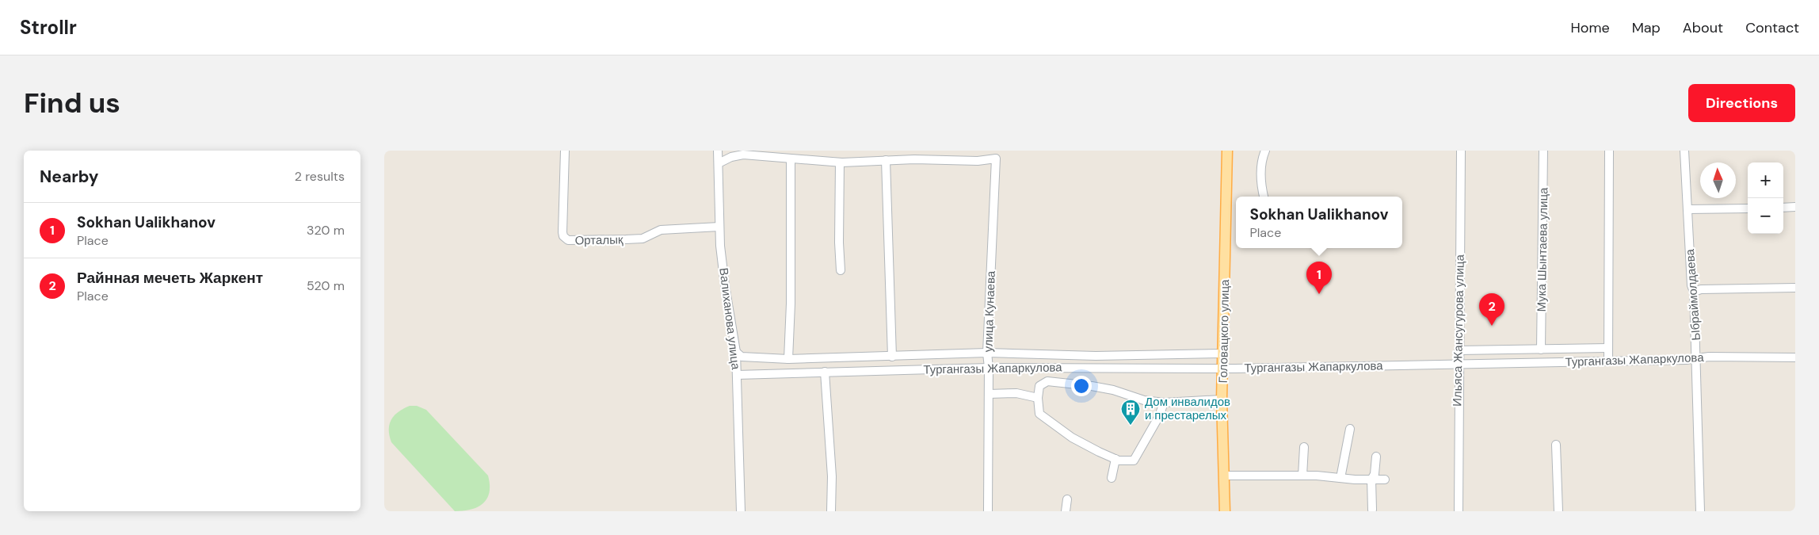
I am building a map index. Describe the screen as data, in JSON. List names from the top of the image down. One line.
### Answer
{"streets":{"main road":["Головацкого улица"],"street":["Орталық","Мука Шынтаева улица","Ыбраймолдаева","улица Кунаева","Валиханова улица","Ильяса Жансугурова улица","Тургангазы Жапаркулова"]},"crossings":[["Орталық","Валиханова улица"],["Ыбраймолдаева","Тургангазы Жапаркулова"],["улица Кунаева","Тургангазы Жапаркулова"],["Валиханова улица","Тургангазы Жапаркулова"],["Ильяса Жансугурова улица","Тургангазы Жапаркулова"],["Головацкого улица","Тургангазы Жапаркулова"]],"places":{"building":["Дом инвалидов и престарелых"]},"north":"top","page":{"header":"Strollr","nav":["Home","Map","About","Contact"],"buttons":"Directions","title":"Find us","heading":["Nearby","2 results"],"map_buttons":["+","−"],"popup":["Sokhan Ualikhanov","Place"],"list":[{"mark":"1","name":"Sokhan Ualikhanov","note":"Place","value":"320 m"},{"mark":"2","name":"Райнная мечеть Жаркент","note":"Place","value":"520 m"}],"pins":["1","2"]}}
